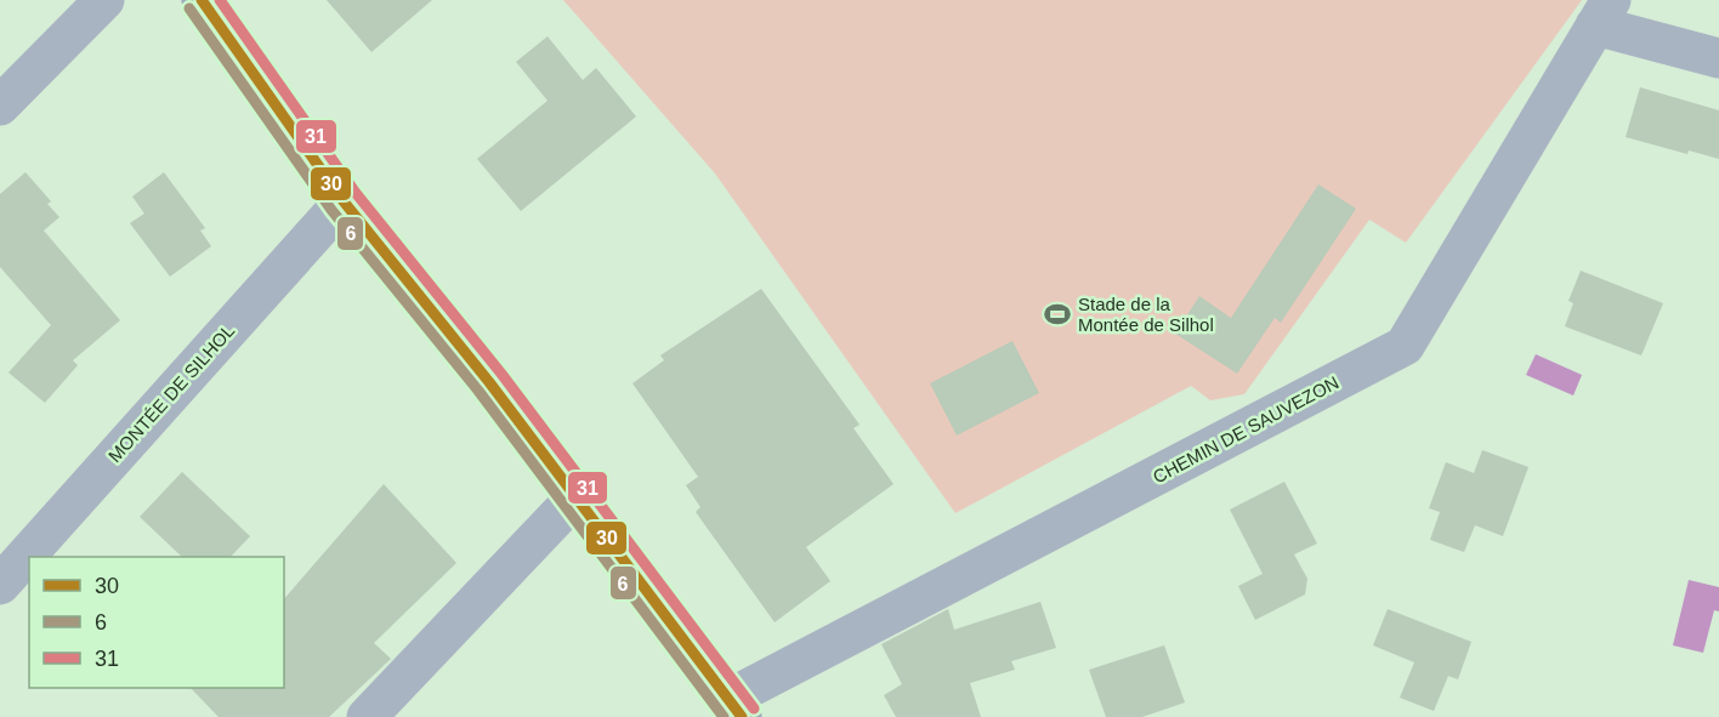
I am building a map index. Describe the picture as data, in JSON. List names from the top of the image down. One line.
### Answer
{"streets":{"street":["MONTÉE DE SILHOL","CHEMIN DE SAUVEZON"]},"places":{"sports":["Stade de la Montée de Silhol"]},"lines":["transit line 30","transit line 31","transit line 6"],"legend":["30","6","31"]}
